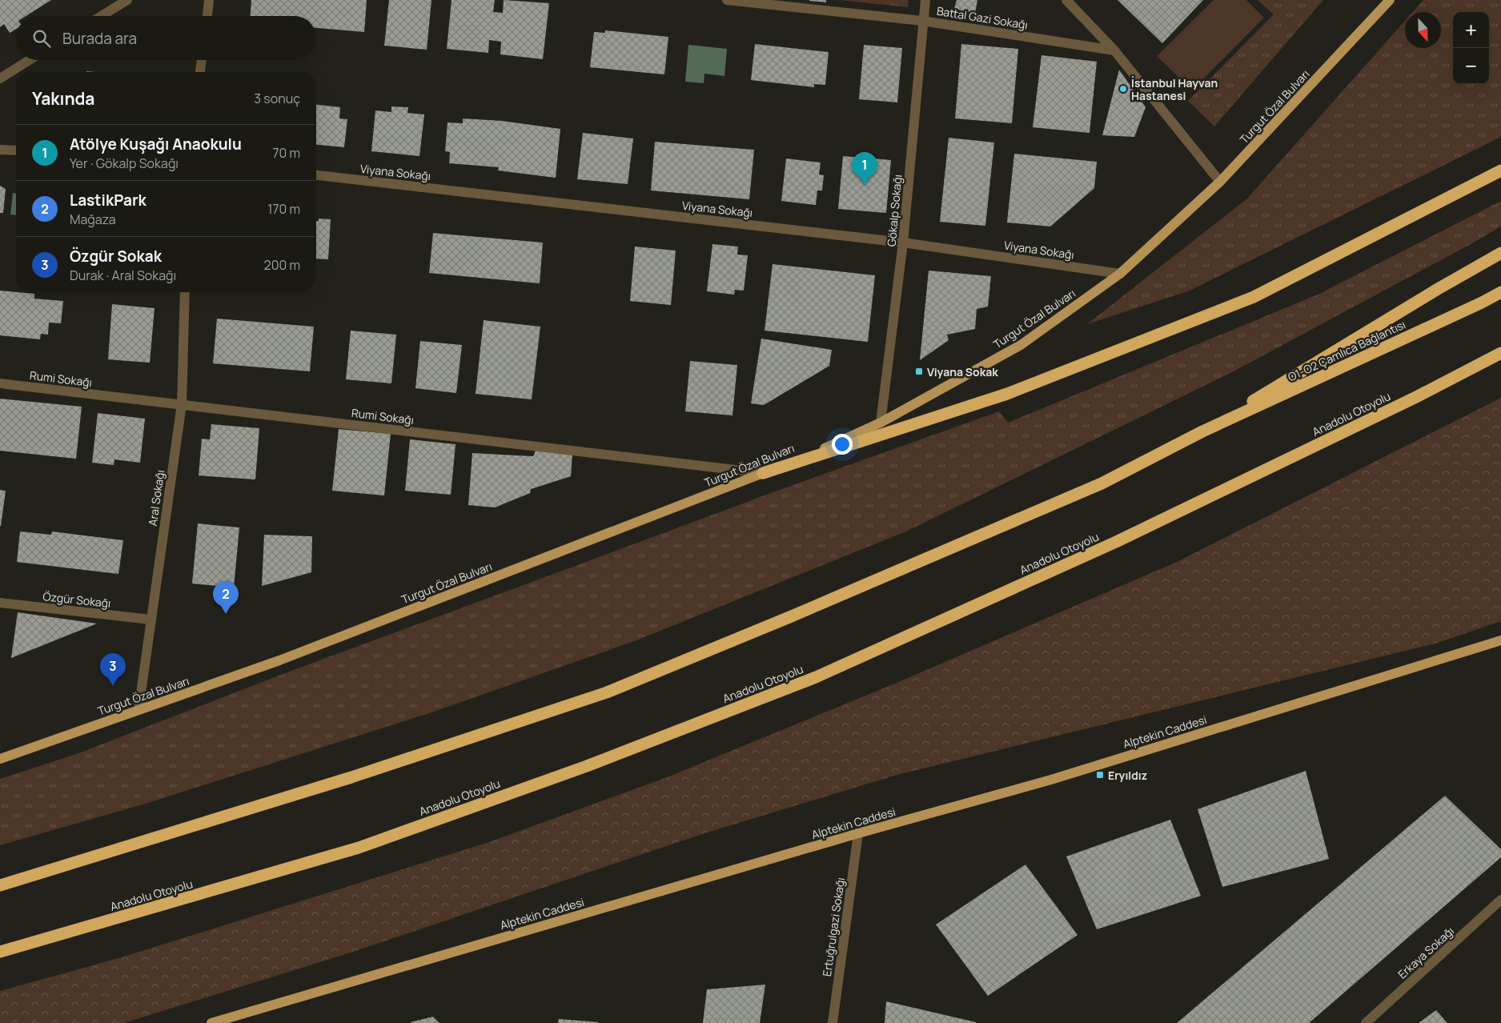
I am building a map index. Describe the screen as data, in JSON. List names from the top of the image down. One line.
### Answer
{"streets":{"highway":["O1-O2 Çamlıca Bağlantısı","Anadolu Otoyolu"],"main road":["Turgut Özal Bulvarı","Alptekin Caddesi"],"street":["Battal Gazi Sokağı","Viyana Sokağı","Gökalp Sokağı","Rumi Sokağı","Aral Sokağı","Özgür Sokağı","Ertuğrulgazi Sokağı","Erkaya Sokağı"]},"crossings":[["Battal Gazi Sokağı","Gökalp Sokağı"],["Turgut Özal Bulvarı","Viyana Sokağı"],["Turgut Özal Bulvarı","Gökalp Sokağı"],["Turgut Özal Bulvarı","Rumi Sokağı"],["Turgut Özal Bulvarı","Aral Sokağı"],["Viyana Sokağı","Gökalp Sokağı"],["Rumi Sokağı","Aral Sokağı"],["Aral Sokağı","Özgür Sokağı"],["Alptekin Caddesi","Ertuğrulgazi Sokağı"]],"places":{"other":["İstanbul Hayvan Hastanesi"],"transit":["Viyana Sokak","Eryıldız"]},"north":"bottom","page":{"map_buttons":["+","−"],"search":"Burada ara","heading":["Yakında","3 sonuç"],"list":[{"mark":"1","name":"Atölye Kuşağı Anaokulu","note":"Yer · Gökalp Sokağı","value":"70 m"},{"mark":"2","name":"LastikPark","note":"Mağaza","value":"170 m"},{"mark":"3","name":"Özgür Sokak","note":"Durak · Aral Sokağı","value":"200 m"}],"pins":["1","2","3"]}}
